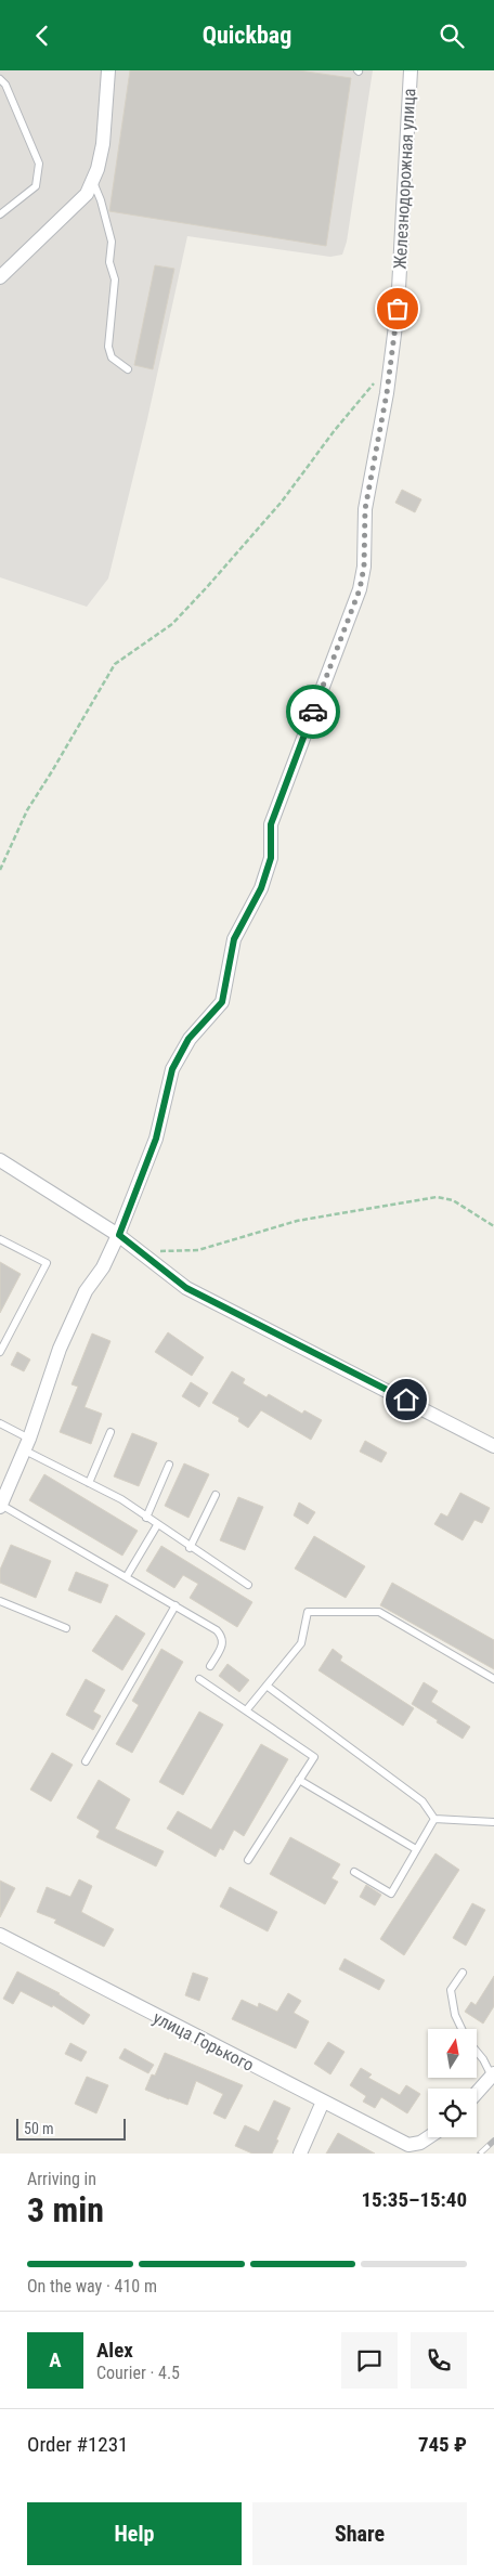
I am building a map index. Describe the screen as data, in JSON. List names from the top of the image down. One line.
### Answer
{"streets":{"street":["Железнодорожная улица","улица Горького"]},"scale_bar":"50 m","north":"top","page":{"header":"Quickbag","scale":"50 m","heading":["3 min","Arriving in","15:35–15:40"],"panel":["Alex","Courier · 4.5","Order #1231","745 ₽"],"bar":"On the way · 410 m","round":"A","buttons":["Help","Share"]}}
